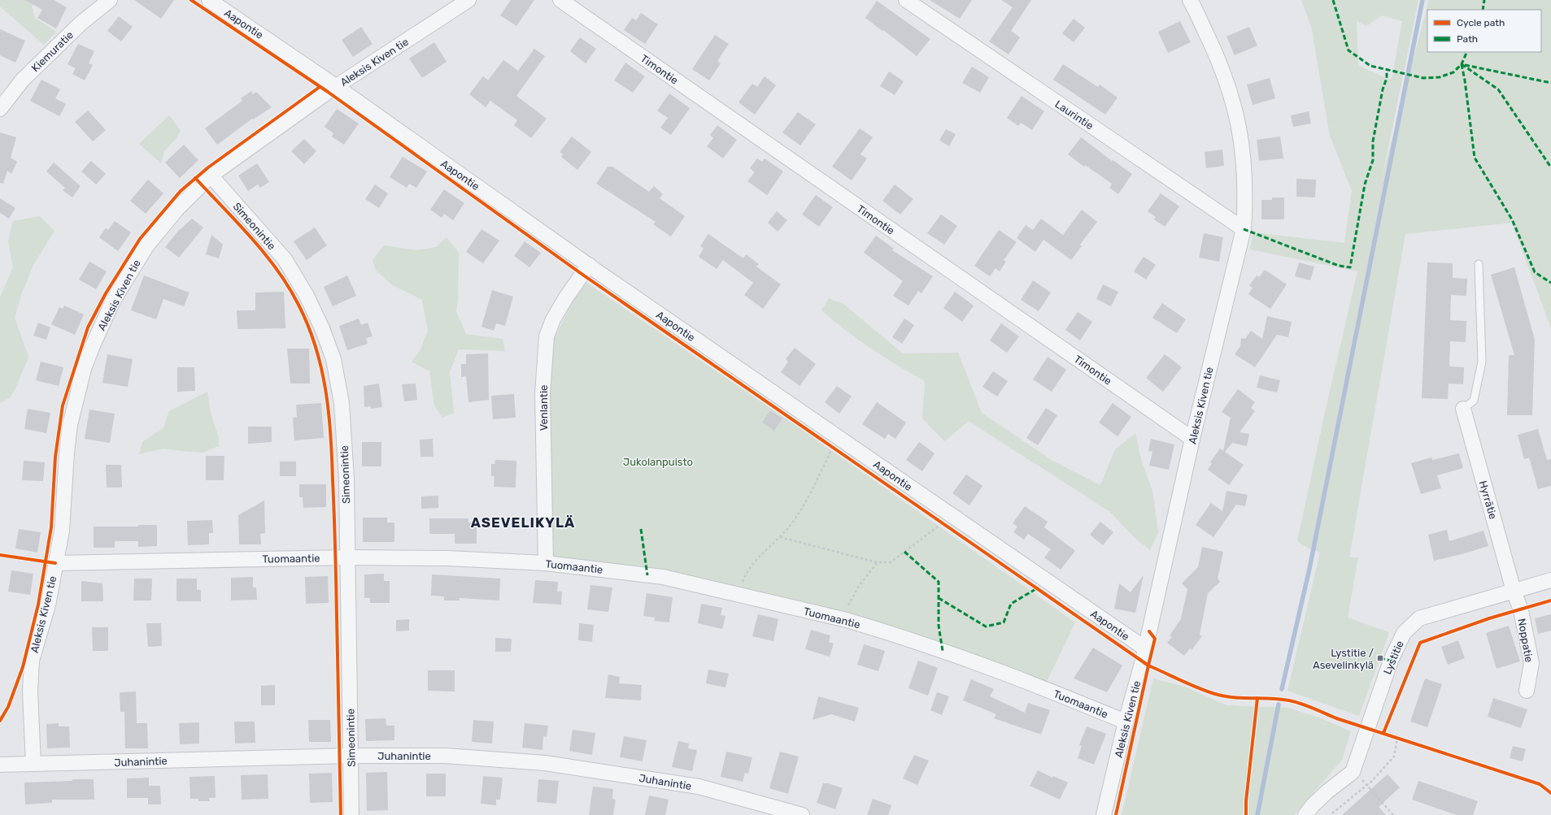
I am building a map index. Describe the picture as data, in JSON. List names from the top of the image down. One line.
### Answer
{"streets":{"street":["Aapontie","Kiemuratie","Aleksis Kiven tie","Timontie","Laurintie","Simeonintie","Venlantie","Hyrrätie","Tuomaantie","Noppatie","Lystitie","Juhanintie"]},"crossings":[["Aapontie","Aleksis Kiven tie"],["Aapontie","Venlantie"],["Aleksis Kiven tie","Timontie"],["Aleksis Kiven tie","Laurintie"],["Aleksis Kiven tie","Simeonintie"],["Aleksis Kiven tie","Tuomaantie"],["Aleksis Kiven tie","Juhanintie"],["Simeonintie","Tuomaantie"],["Simeonintie","Juhanintie"],["Venlantie","Tuomaantie"],["Hyrrätie","Noppatie"],["Hyrrätie","Lystitie"],["Noppatie","Lystitie"]],"districts":["ASEVELIKYLÄ"],"parks":["Jukolanpuisto"],"places":{"transit":["Lystitie / Asevelinkylä"]},"legend":["Cycle path","Path"]}
